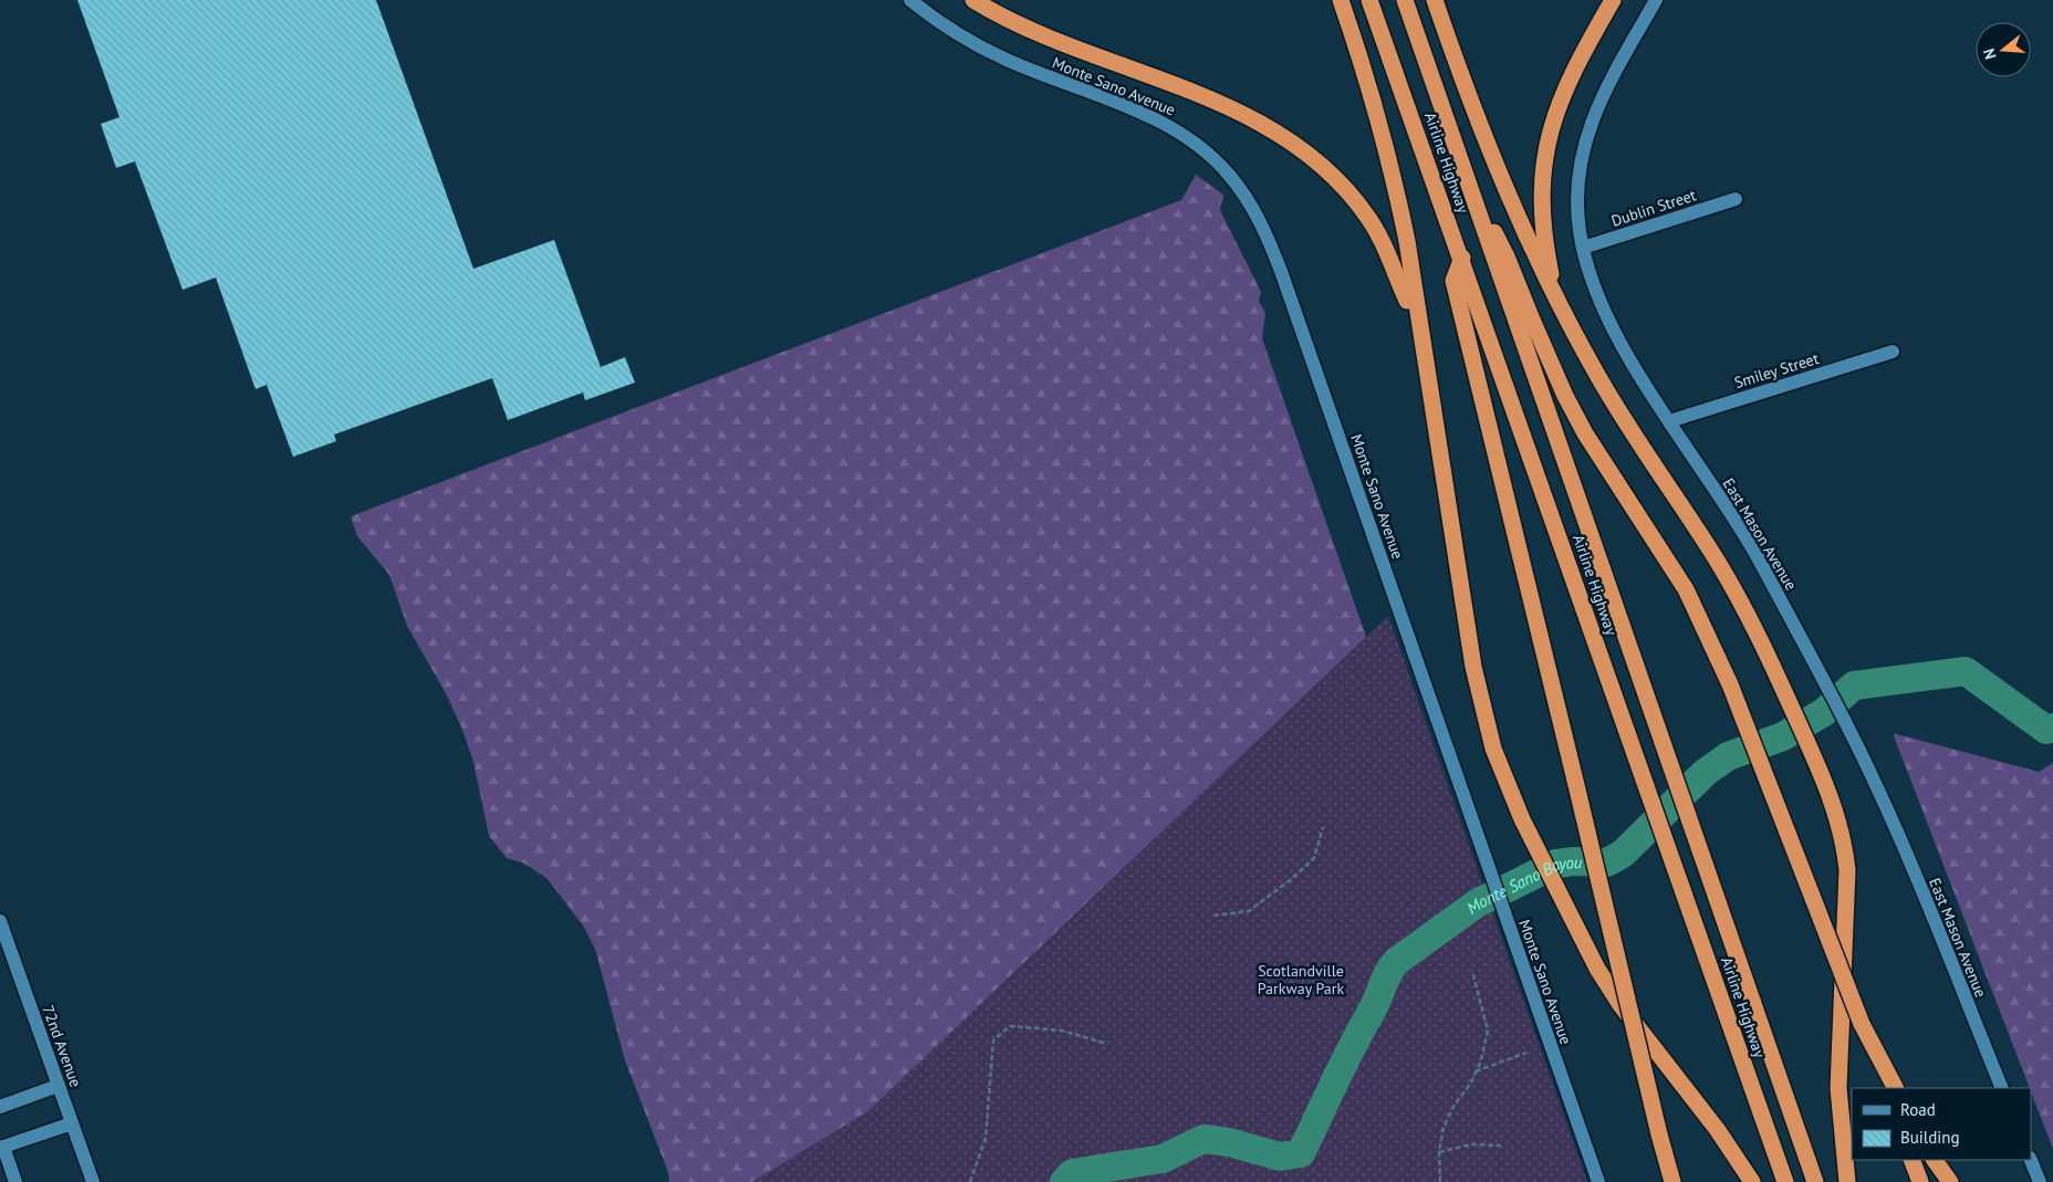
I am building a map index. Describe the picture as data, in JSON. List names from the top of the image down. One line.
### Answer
{"streets":{"highway":["Airline Highway"],"street":["Monte Sano Avenue","Dublin Street","Smiley Street","East Mason Avenue","72nd Avenue"]},"crossings":[["Dublin Street","East Mason Avenue"],["Smiley Street","East Mason Avenue"]],"water":["Monte Sano Bayou"],"parks":["Scotlandville Parkway Park"],"legend":["Road","Building"],"north":"left"}
